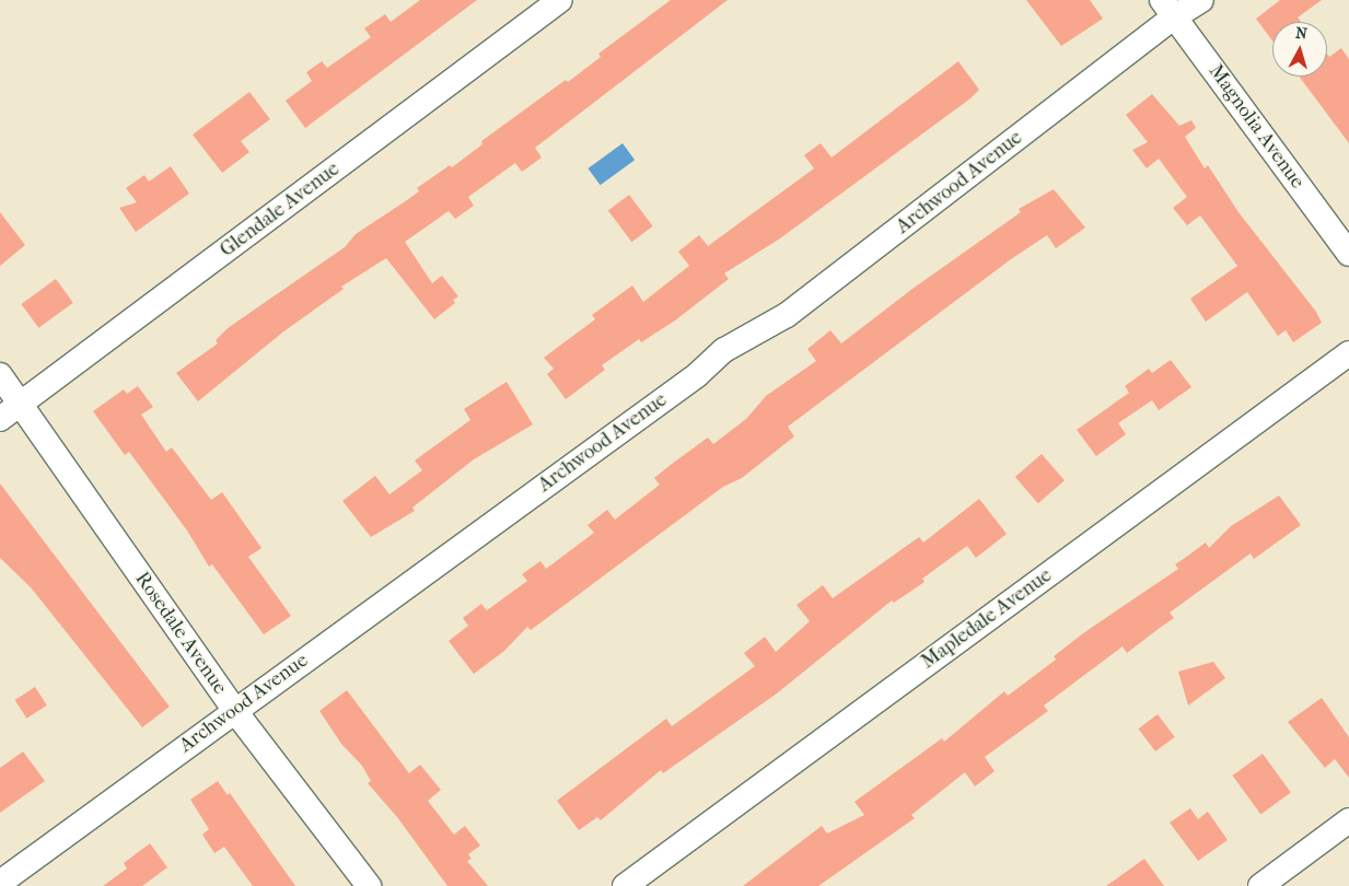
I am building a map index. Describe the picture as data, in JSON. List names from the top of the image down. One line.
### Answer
{"streets":{"street":["Magnolia Avenue","Archwood Avenue","Glendale Avenue","Mapledale Avenue","Rosedale Avenue"]},"crossings":[["Magnolia Avenue","Archwood Avenue"],["Archwood Avenue","Rosedale Avenue"],["Glendale Avenue","Rosedale Avenue"]],"north":"top"}
